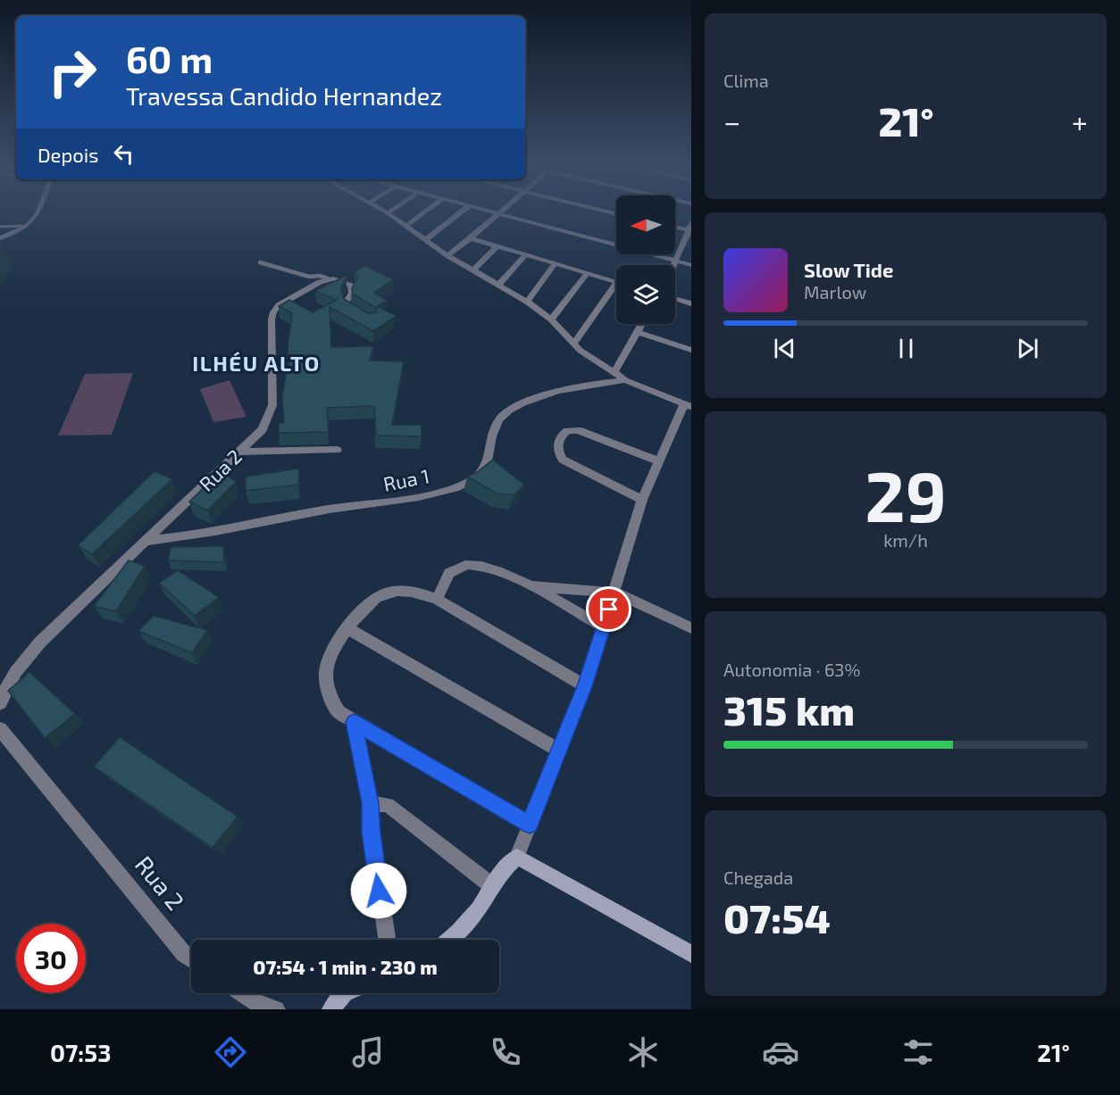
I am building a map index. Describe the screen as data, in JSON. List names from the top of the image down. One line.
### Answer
{"streets":{"street":["Rua 2","Rua 1"]},"crossings":[["Rua 2","Rua 1"]],"districts":["ILHÉU ALTO"],"north":"left","page":{"tile":["Clima",["29","km/h"],["Autonomia · 63%","315 km"],["Chegada","07:54"]],"turn":["60 m","Travessa Candido Hernandez"],"heat":["−","21°","+"],"then":"Depois","song":["Slow Tide","Marlow"],"limit":"30","trip":"07:54 · 1 min · 230 m","tabs":["07:53","21°"]}}
